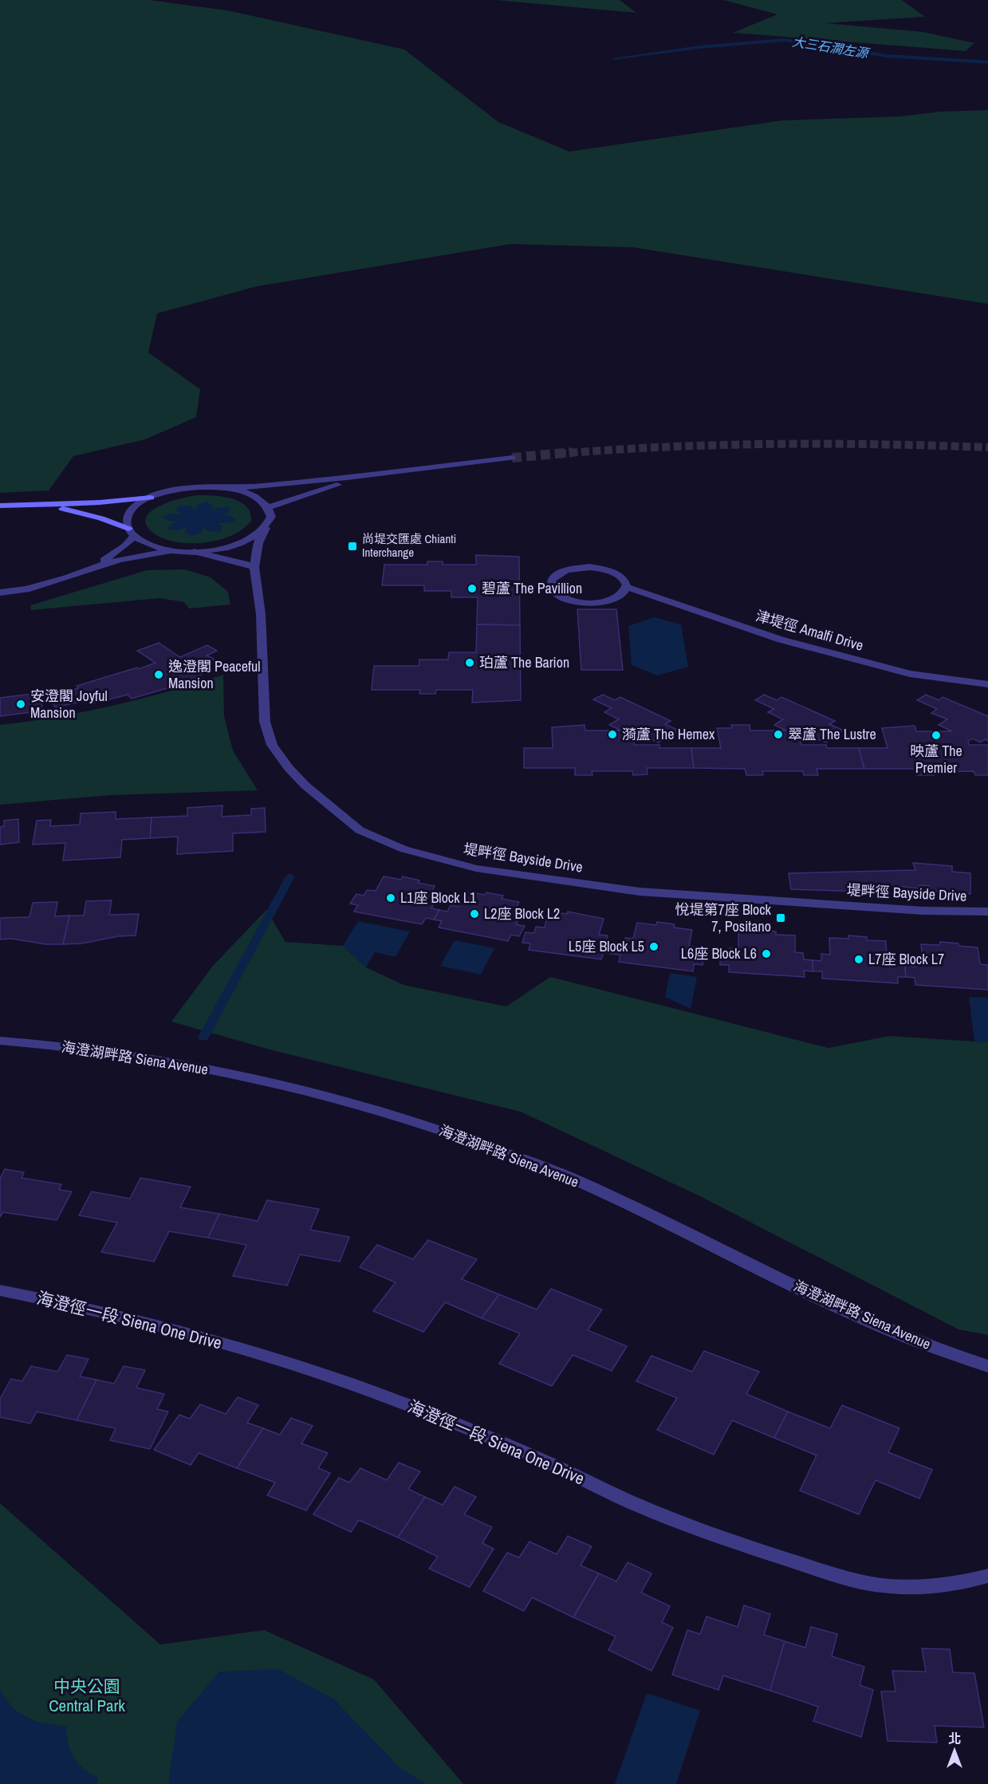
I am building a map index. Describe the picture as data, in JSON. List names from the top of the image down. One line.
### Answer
{"streets":{"street":["津堤徑 Amalfi Drive","堤畔徑 Bayside Drive","海澄湖畔路 Siena Avenue","海澄徑一段 Siena One Drive"]},"water":["大三石澗左源"],"parks":["中央公園 Central Park"],"places":{"transit":["尚堤交匯處 Chianti Interchange","悅堤第7座 Block 7, Positano"],"other":["碧蘆 The Pavillion","珀蘆 The Barion","逸澄閣 Peaceful Mansion","安澄閣 Joyful Mansion","漪蘆 The Hemex","翠蘆 The Lustre","映蘆 The Premier","L1座 Block L1","L2座 Block L2","L5座 Block L5","L6座 Block L6","L7座 Block L7"]},"north":"top"}
